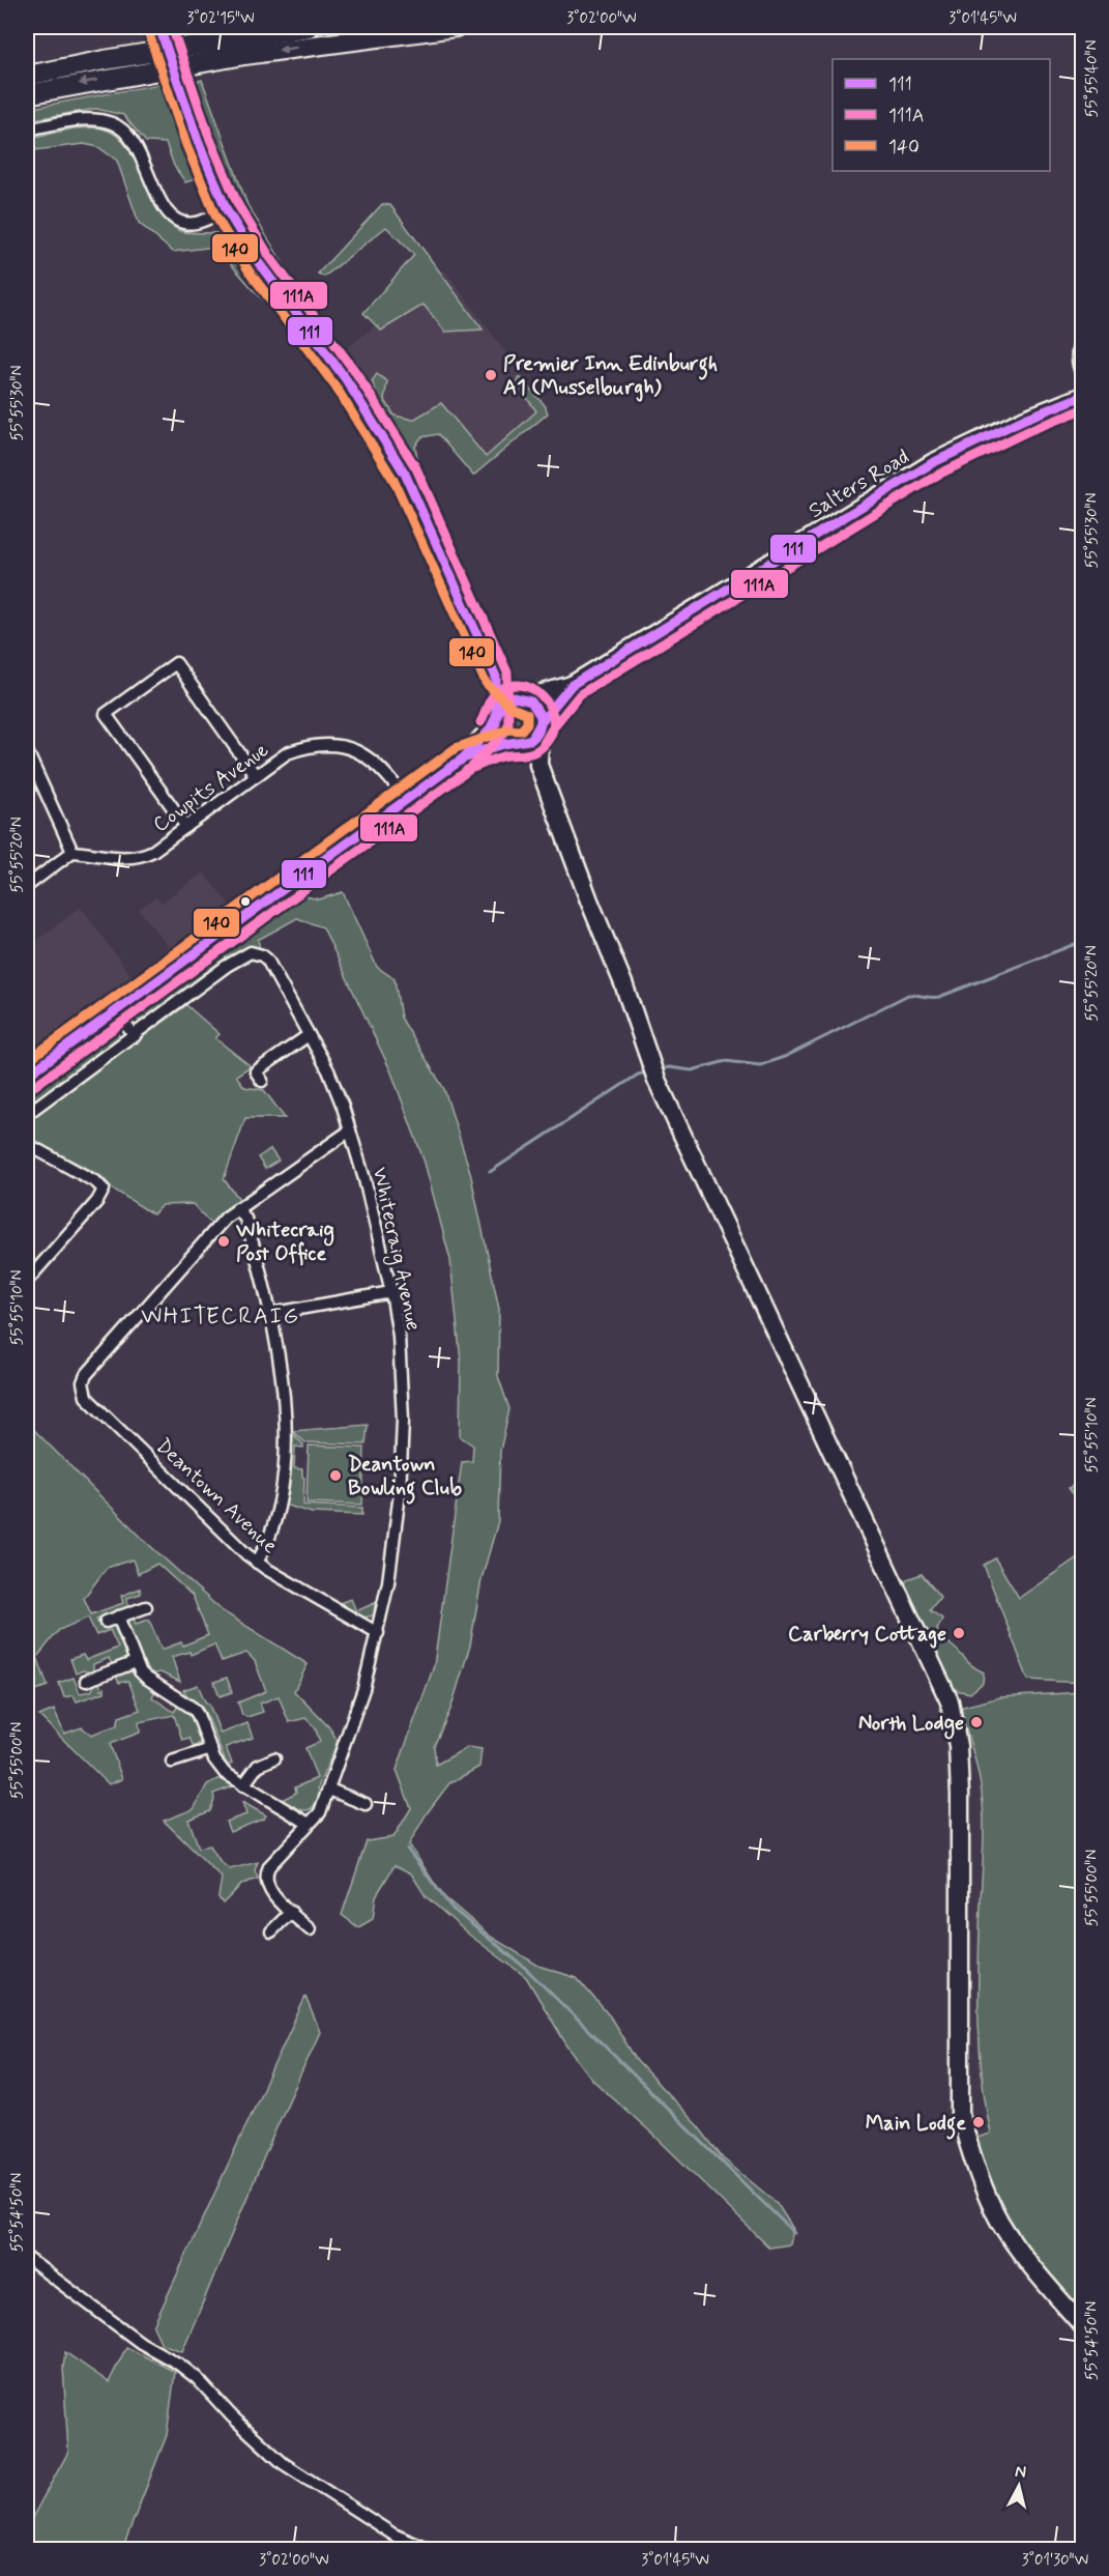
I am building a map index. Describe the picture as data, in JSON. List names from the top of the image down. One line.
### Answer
{"streets":{"main road":["Salters Road"],"street":["Cowpits Avenue","Whitecraig Avenue","Deantown Avenue"]},"crossings":[["Whitecraig Avenue","Deantown Avenue"]],"districts":["WHITECRAIG"],"places":["Premier Inn Edinburgh A1 (Musselburgh)","Whitecraig Post Office","Deantown Bowling Club","Carberry Cottage","North Lodge","Main Lodge"],"lines":["transit line 111","transit line 111A","transit line 140"],"legend":["111","111A","140"],"north":"top","coordinates":["3°02'15\"W","3°02'00\"W","3°01'45\"W","55°55'40\"N","55°55'30\"N","55°55'20\"N","55°55'10\"N","55°55'00\"N","55°54'50\"N","3°01'30\"W"]}
